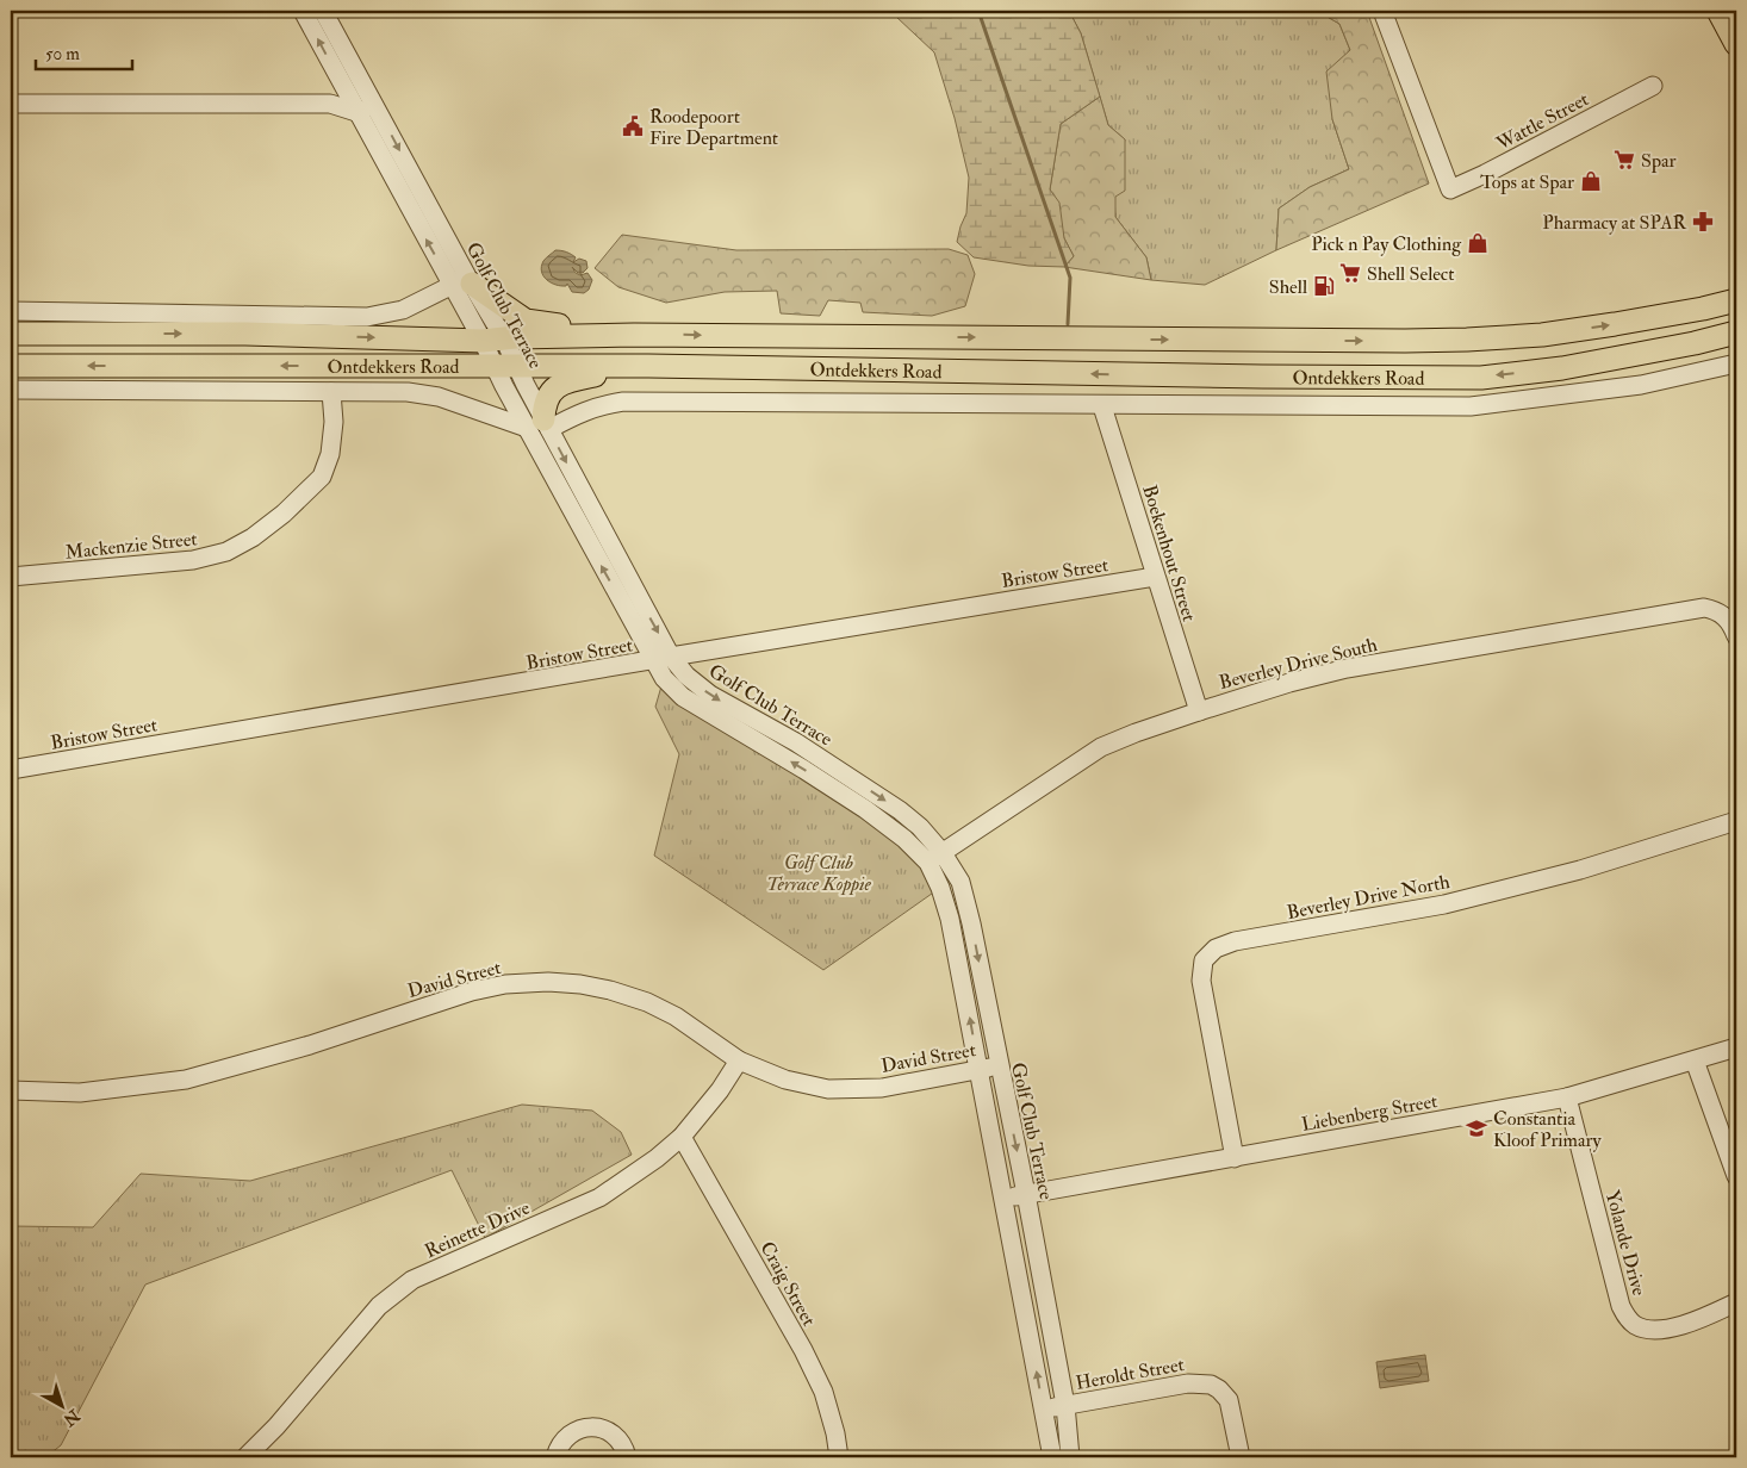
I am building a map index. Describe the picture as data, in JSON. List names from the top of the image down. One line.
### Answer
{"streets":{"main road":["Ontdekkers Road"],"street":["Wattle Street","Golf Club Terrace","Mackenzie Street","Boekenhout Street","Bristow Street","Beverley Drive South","Beverley Drive North","David Street","Liebenberg Street","Reinette Drive","Yolande Drive","Craig Street","Heroldt Street"]},"crossings":[["Golf Club Terrace","Ontdekkers Road"],["Golf Club Terrace","Bristow Street"],["Golf Club Terrace","Beverley Drive South"],["Golf Club Terrace","David Street"],["Golf Club Terrace","Liebenberg Street"],["Golf Club Terrace","Heroldt Street"],["Ontdekkers Road","Mackenzie Street"],["Ontdekkers Road","Boekenhout Street"],["Boekenhout Street","Bristow Street"],["Boekenhout Street","Beverley Drive South"],["Beverley Drive North","Liebenberg Street"],["David Street","Reinette Drive"],["Liebenberg Street","Yolande Drive"],["Reinette Drive","Craig Street"]],"parks":["Golf Club Terrace Koppie"],"places":{"public building":["Roodepoort Fire Department"],"supermarket":["Spar","Shell Select"],"shop":["Tops at Spar","Pick n Pay Clothing"],"pharmacy":["Pharmacy at SPAR"],"fuel station":["Shell"],"school or university":["Constantia Kloof Primary"]},"scale_bar":"50 m","north":"bottom right"}
